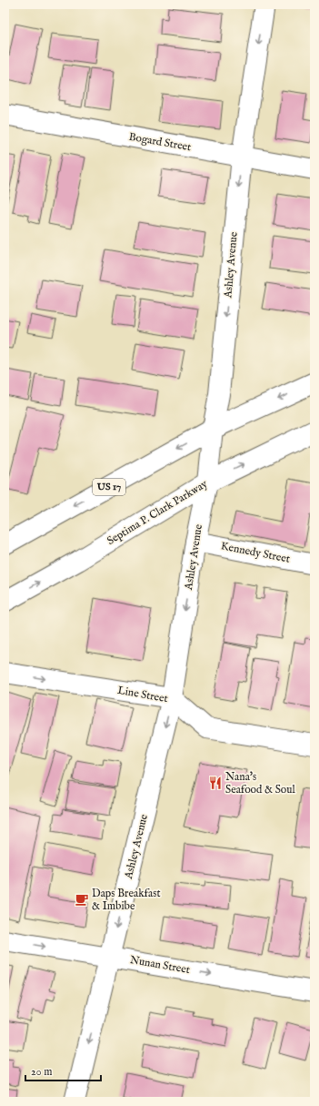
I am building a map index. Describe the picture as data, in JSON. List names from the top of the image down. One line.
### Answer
{"streets":{"main road":["Bogard Street","Ashley Avenue","US 17","Septima P. Clark Parkway","Kennedy Street","Line Street","Nunan Street"]},"crossings":[["Bogard Street","Ashley Avenue"],["Ashley Avenue","US 17"],["Ashley Avenue","Septima P. Clark Parkway"],["Ashley Avenue","Kennedy Street"],["Ashley Avenue","Line Street"],["Ashley Avenue","Nunan Street"]],"one_way":["Ashley Avenue","Line Street","Nunan Street"],"places":{"restaurant":["Nana's Seafood & Soul"],"cafe":["Daps Breakfast & Imbibe"]},"scale_bar":"20 m"}
